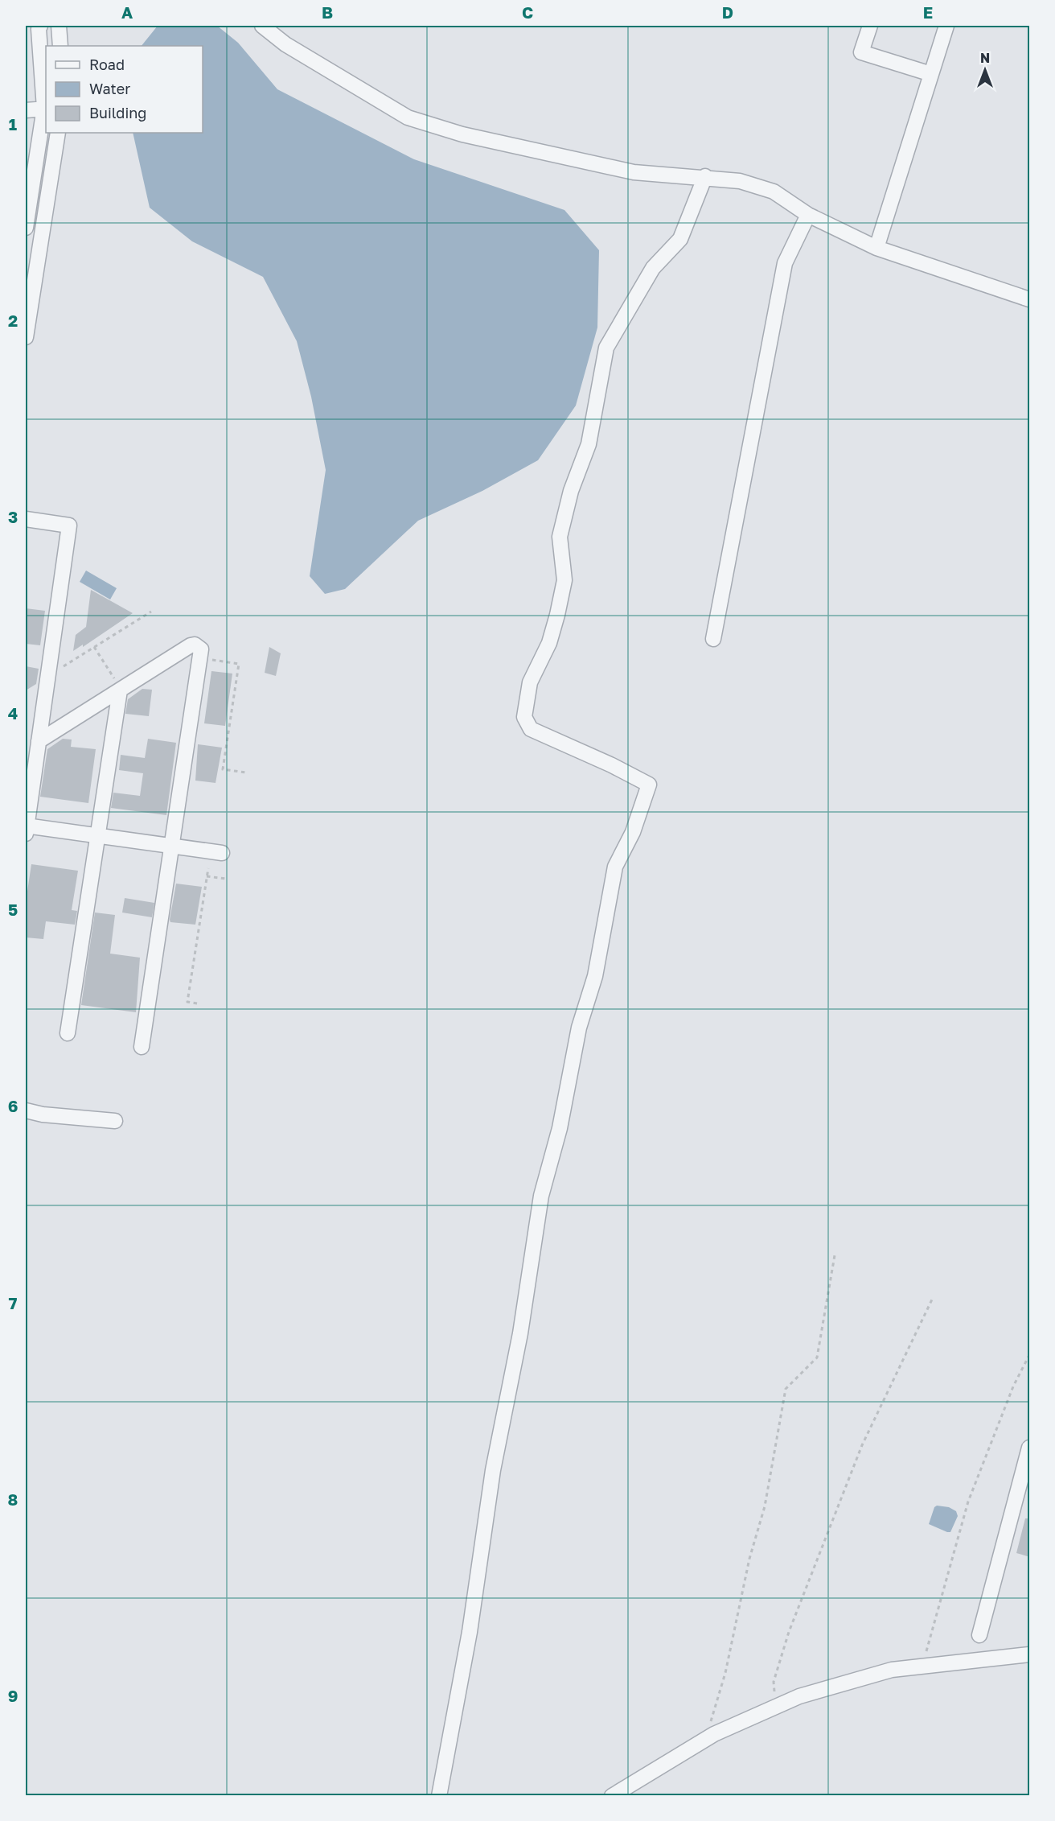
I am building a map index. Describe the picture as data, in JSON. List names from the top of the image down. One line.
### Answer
{"legend":["Road","Water","Building"],"north":"top","grid":{"columns":["A","B","C","D","E"],"rows":["1","2","3","4","5","6","7","8","9"]}}
